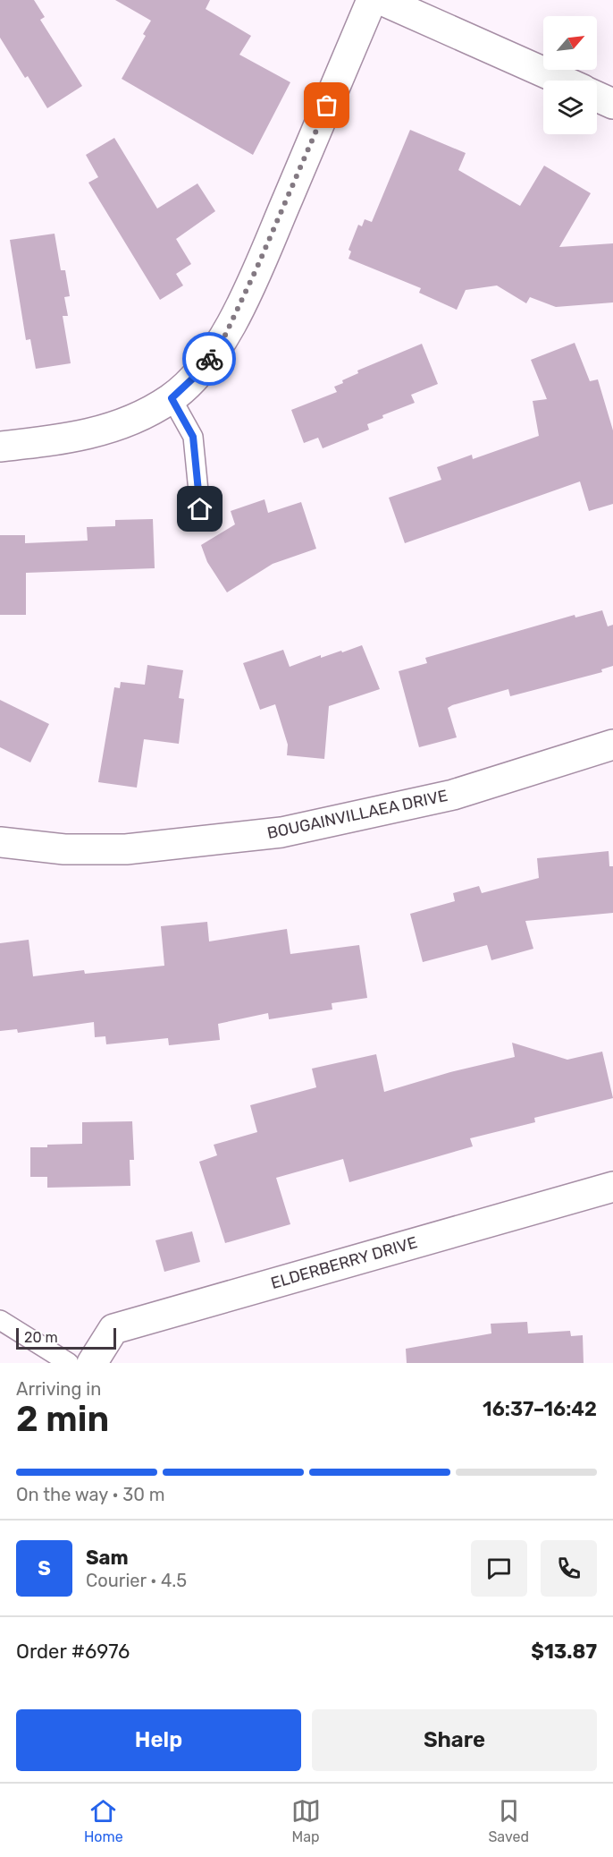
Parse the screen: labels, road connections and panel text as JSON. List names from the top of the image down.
{
  "streets": {
    "street": ["BOUGAINVILLAEA DRIVE", "ELDERBERRY DRIVE"]
  },
  "scale_bar": "20 m",
  "north": "top right",
  "page": {
    "scale": "20 m",
    "heading": ["2 min", "Arriving in", "16:37–16:42"],
    "panel": [
      "Sam",
      "Courier · 4.5",
      "Order #6976",
      "$13.87"
    ],
    "bar": "On the way · 30 m",
    "round": "S",
    "buttons": ["Help", "Share"],
    "tabs": ["Home", "Map", "Saved"]
  }
}
